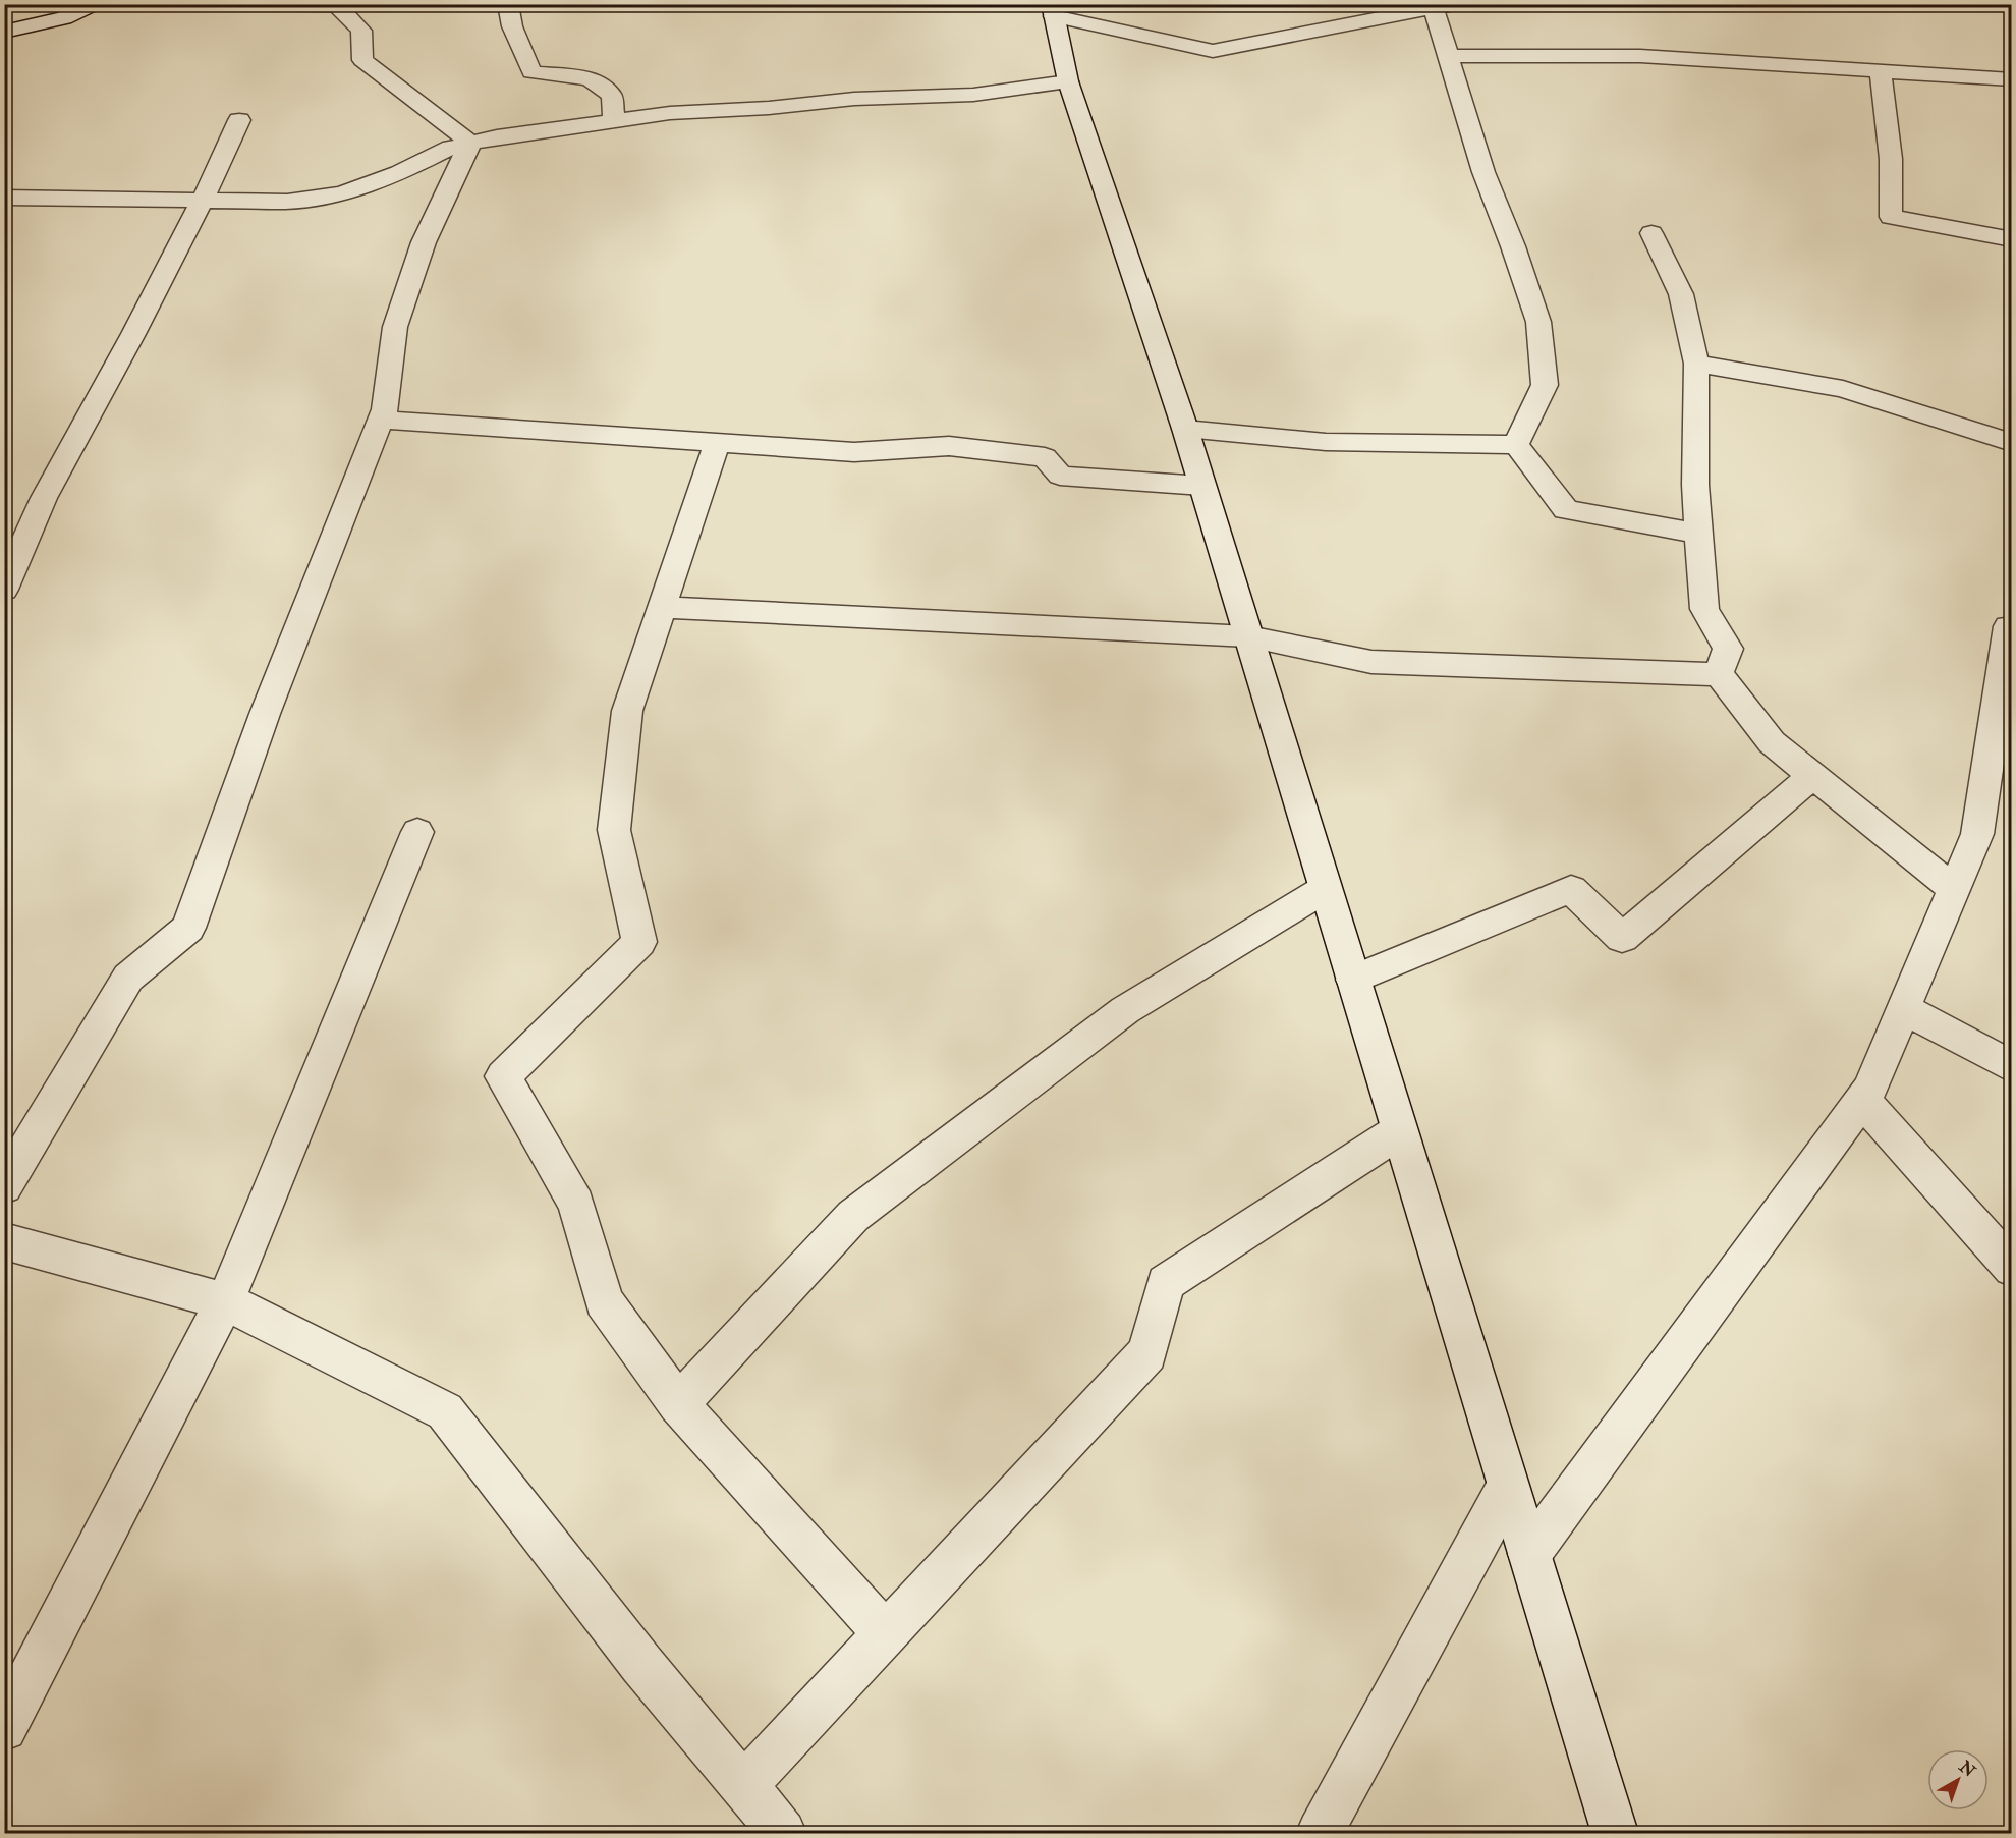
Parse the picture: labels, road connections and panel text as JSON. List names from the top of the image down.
{
  "north": "top right"
}
